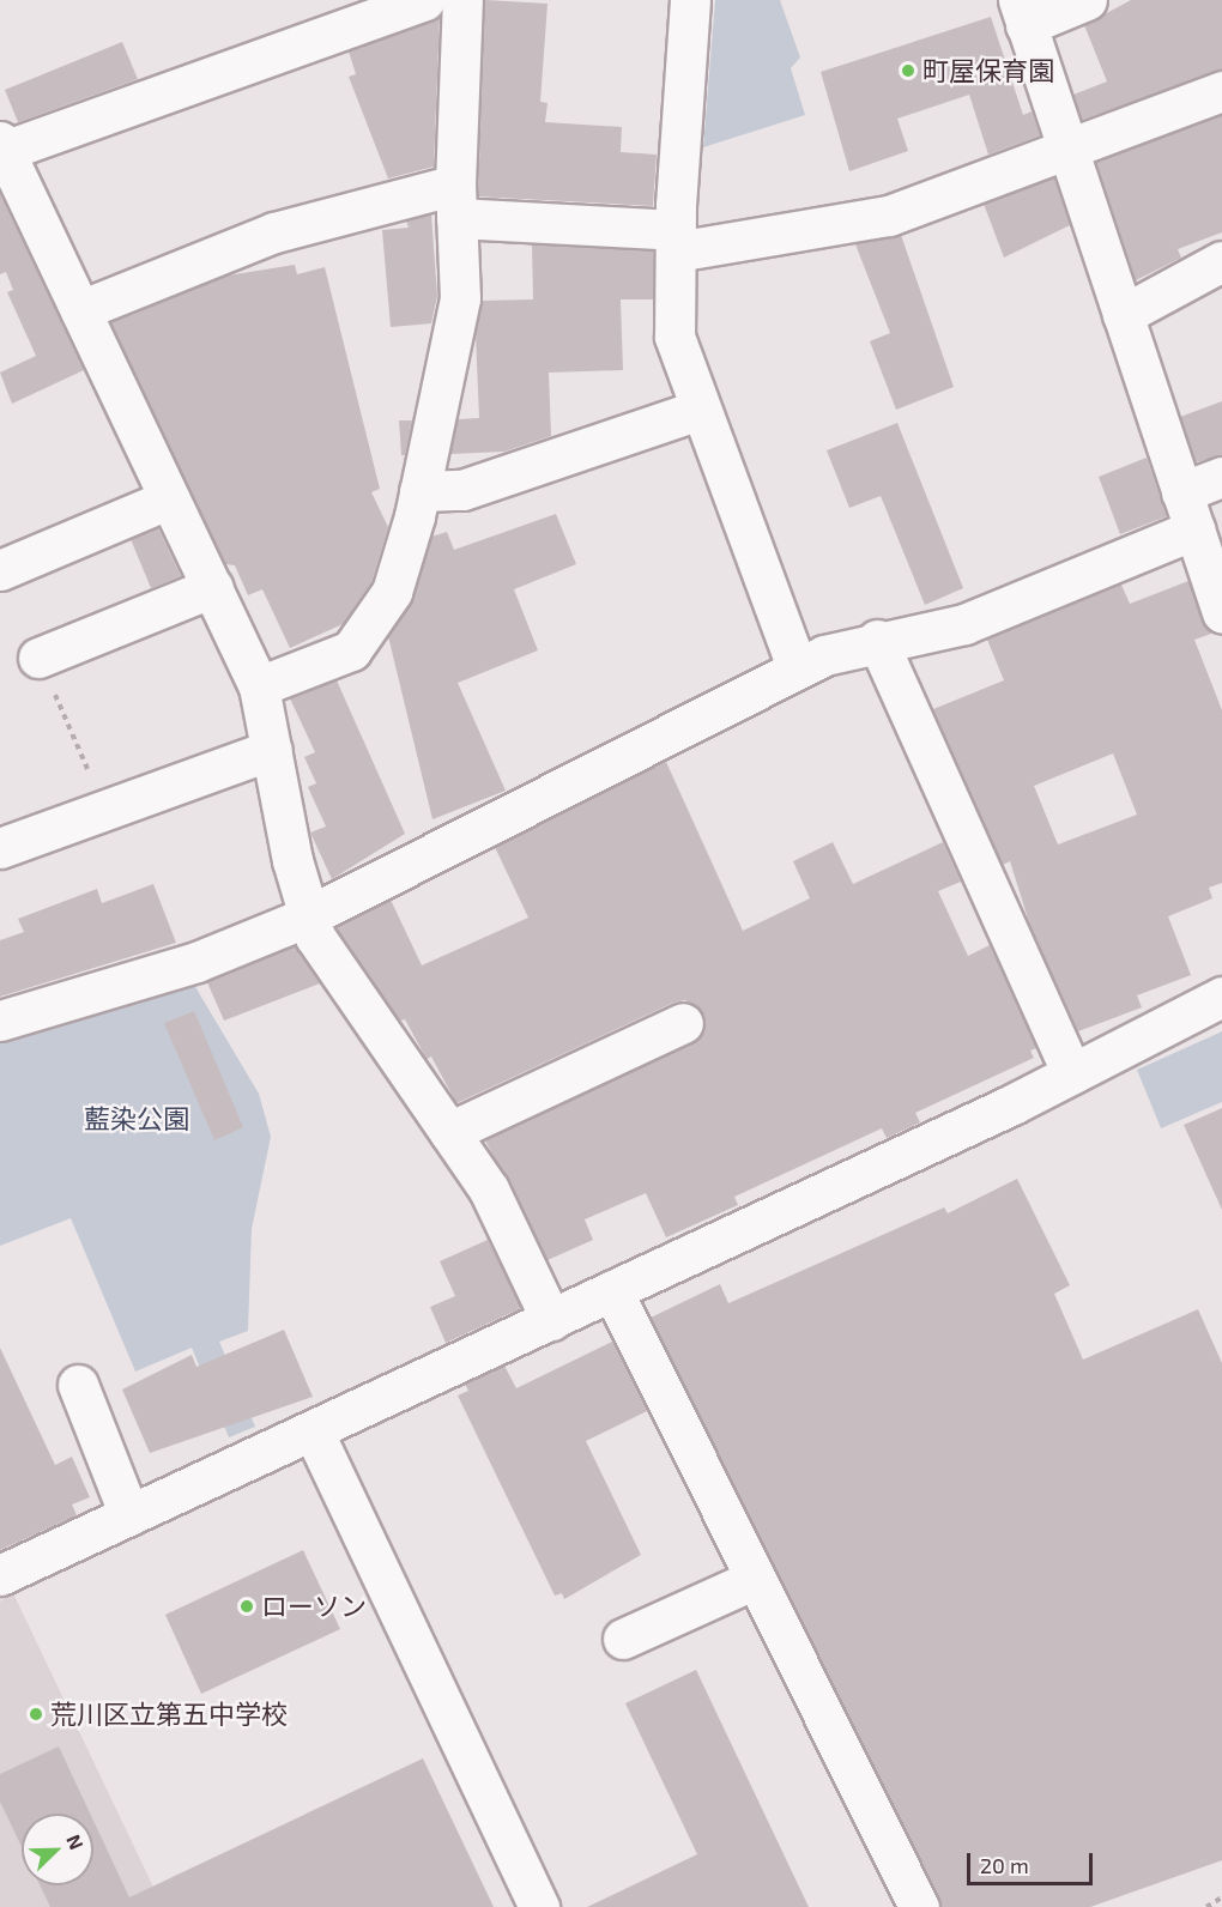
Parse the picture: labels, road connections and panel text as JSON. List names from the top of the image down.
{
  "parks": ["藍染公園"],
  "places": ["町屋保育園", "ローソン", "荒川区立第五中学校"],
  "scale_bar": "20 m",
  "north": "top right"
}
